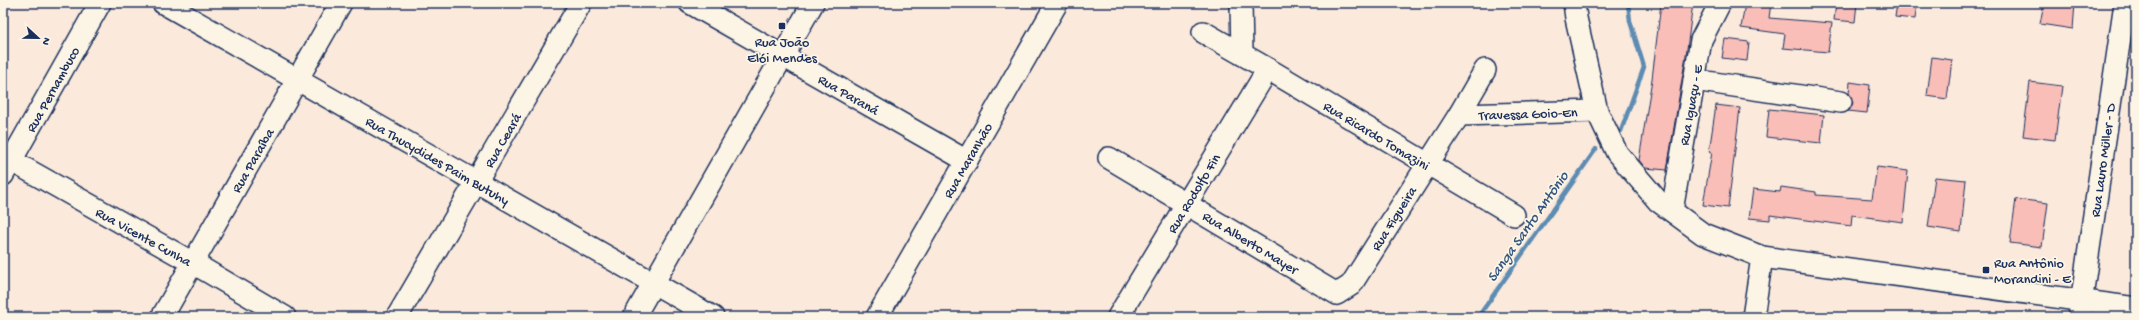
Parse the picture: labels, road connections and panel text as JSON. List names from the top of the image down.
{
  "streets": {
    "street": [
      "Rua Pernambuco",
      "Rua Paraná",
      "Rua Iguaçu - E",
      "Travessa Goio-En",
      "Rua Ricardo Tomazini",
      "Rua Ceará",
      "Rua Paraíba",
      "Rua Thucydides Paim Butuhy",
      "Rua Maranhão",
      "Rua Lauro Müller - D",
      "Rua Rodolfo Fin",
      "Rua Figueira",
      "Rua Vicente Cunha",
      "Rua Alberto Mayer"
    ]
  },
  "crossings": [
    ["Rua Pernambuco", "Rua Vicente Cunha"],
    ["Rua Paraná", "Rua Maranhão"],
    ["Travessa Goio-En", "Rua Figueira"],
    ["Rua Ricardo Tomazini", "Rua Rodolfo Fin"],
    ["Rua Ricardo Tomazini", "Rua Figueira"],
    ["Rua Ceará", "Rua Thucydides Paim Butuhy"],
    ["Rua Paraíba", "Rua Thucydides Paim Butuhy"],
    ["Rua Paraíba", "Rua Vicente Cunha"],
    ["Rua Rodolfo Fin", "Rua Alberto Mayer"],
    ["Rua Figueira", "Rua Alberto Mayer"]
  ],
  "water": ["Sanga Santo Antônio"],
  "places": {
    "transit": ["Rua João Elói Mendes", "Rua Antônio Morandini - E"]
  },
  "north": "right"
}
